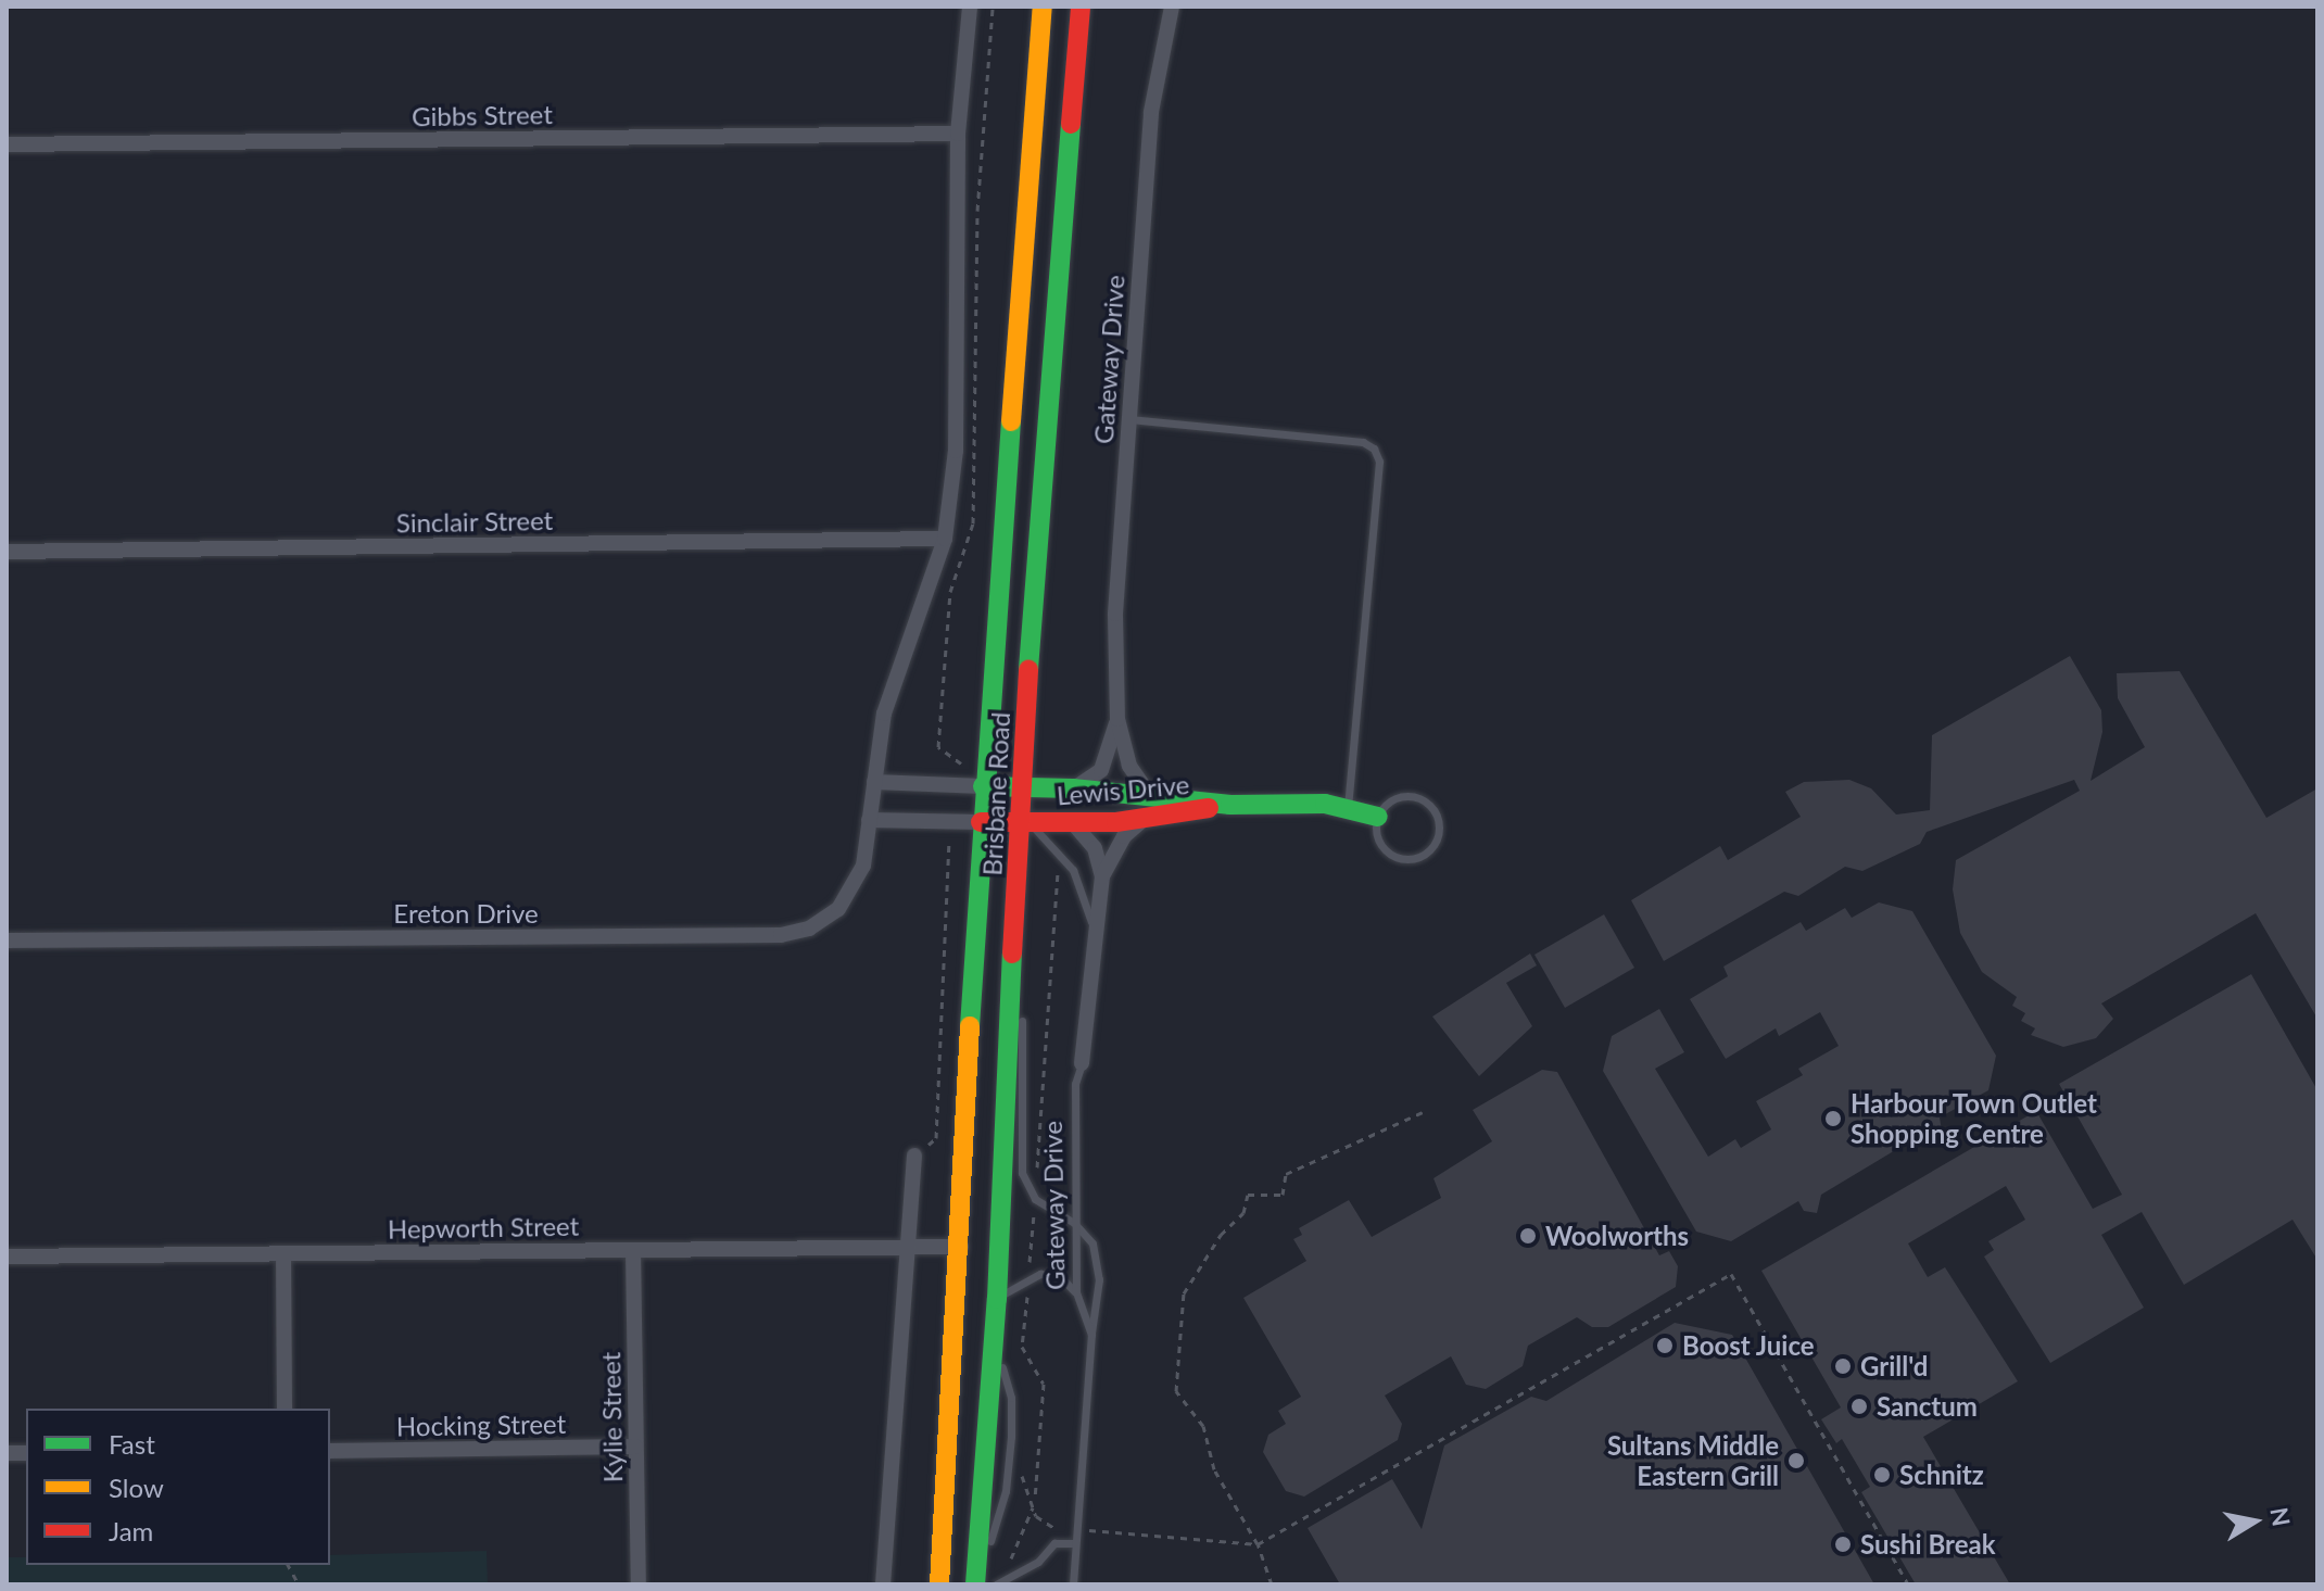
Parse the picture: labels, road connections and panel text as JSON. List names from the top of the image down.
{
  "streets": {
    "main road": ["Lewis Drive", "Brisbane Road"],
    "street": [
      "Gibbs Street",
      "Gateway Drive",
      "Sinclair Street",
      "Ereton Drive",
      "Hepworth Street",
      "Kylie Street",
      "Hocking Street"
    ]
  },
  "crossings": [
    ["Gateway Drive", "Lewis Drive"],
    ["Lewis Drive", "Brisbane Road"],
    ["Brisbane Road", "Ereton Drive"],
    ["Brisbane Road", "Hepworth Street"],
    ["Hepworth Street", "Kylie Street"],
    ["Kylie Street", "Hocking Street"]
  ],
  "places": [
    "Harbour Town Outlet Shopping Centre",
    "Woolworths",
    "Boost Juice",
    "Grill'd",
    "Sanctum",
    "Sultans Middle Eastern Grill",
    "Schnitz",
    "Sushi Break"
  ],
  "legend": ["Fast", "Slow", "Jam"],
  "north": "right"
}
